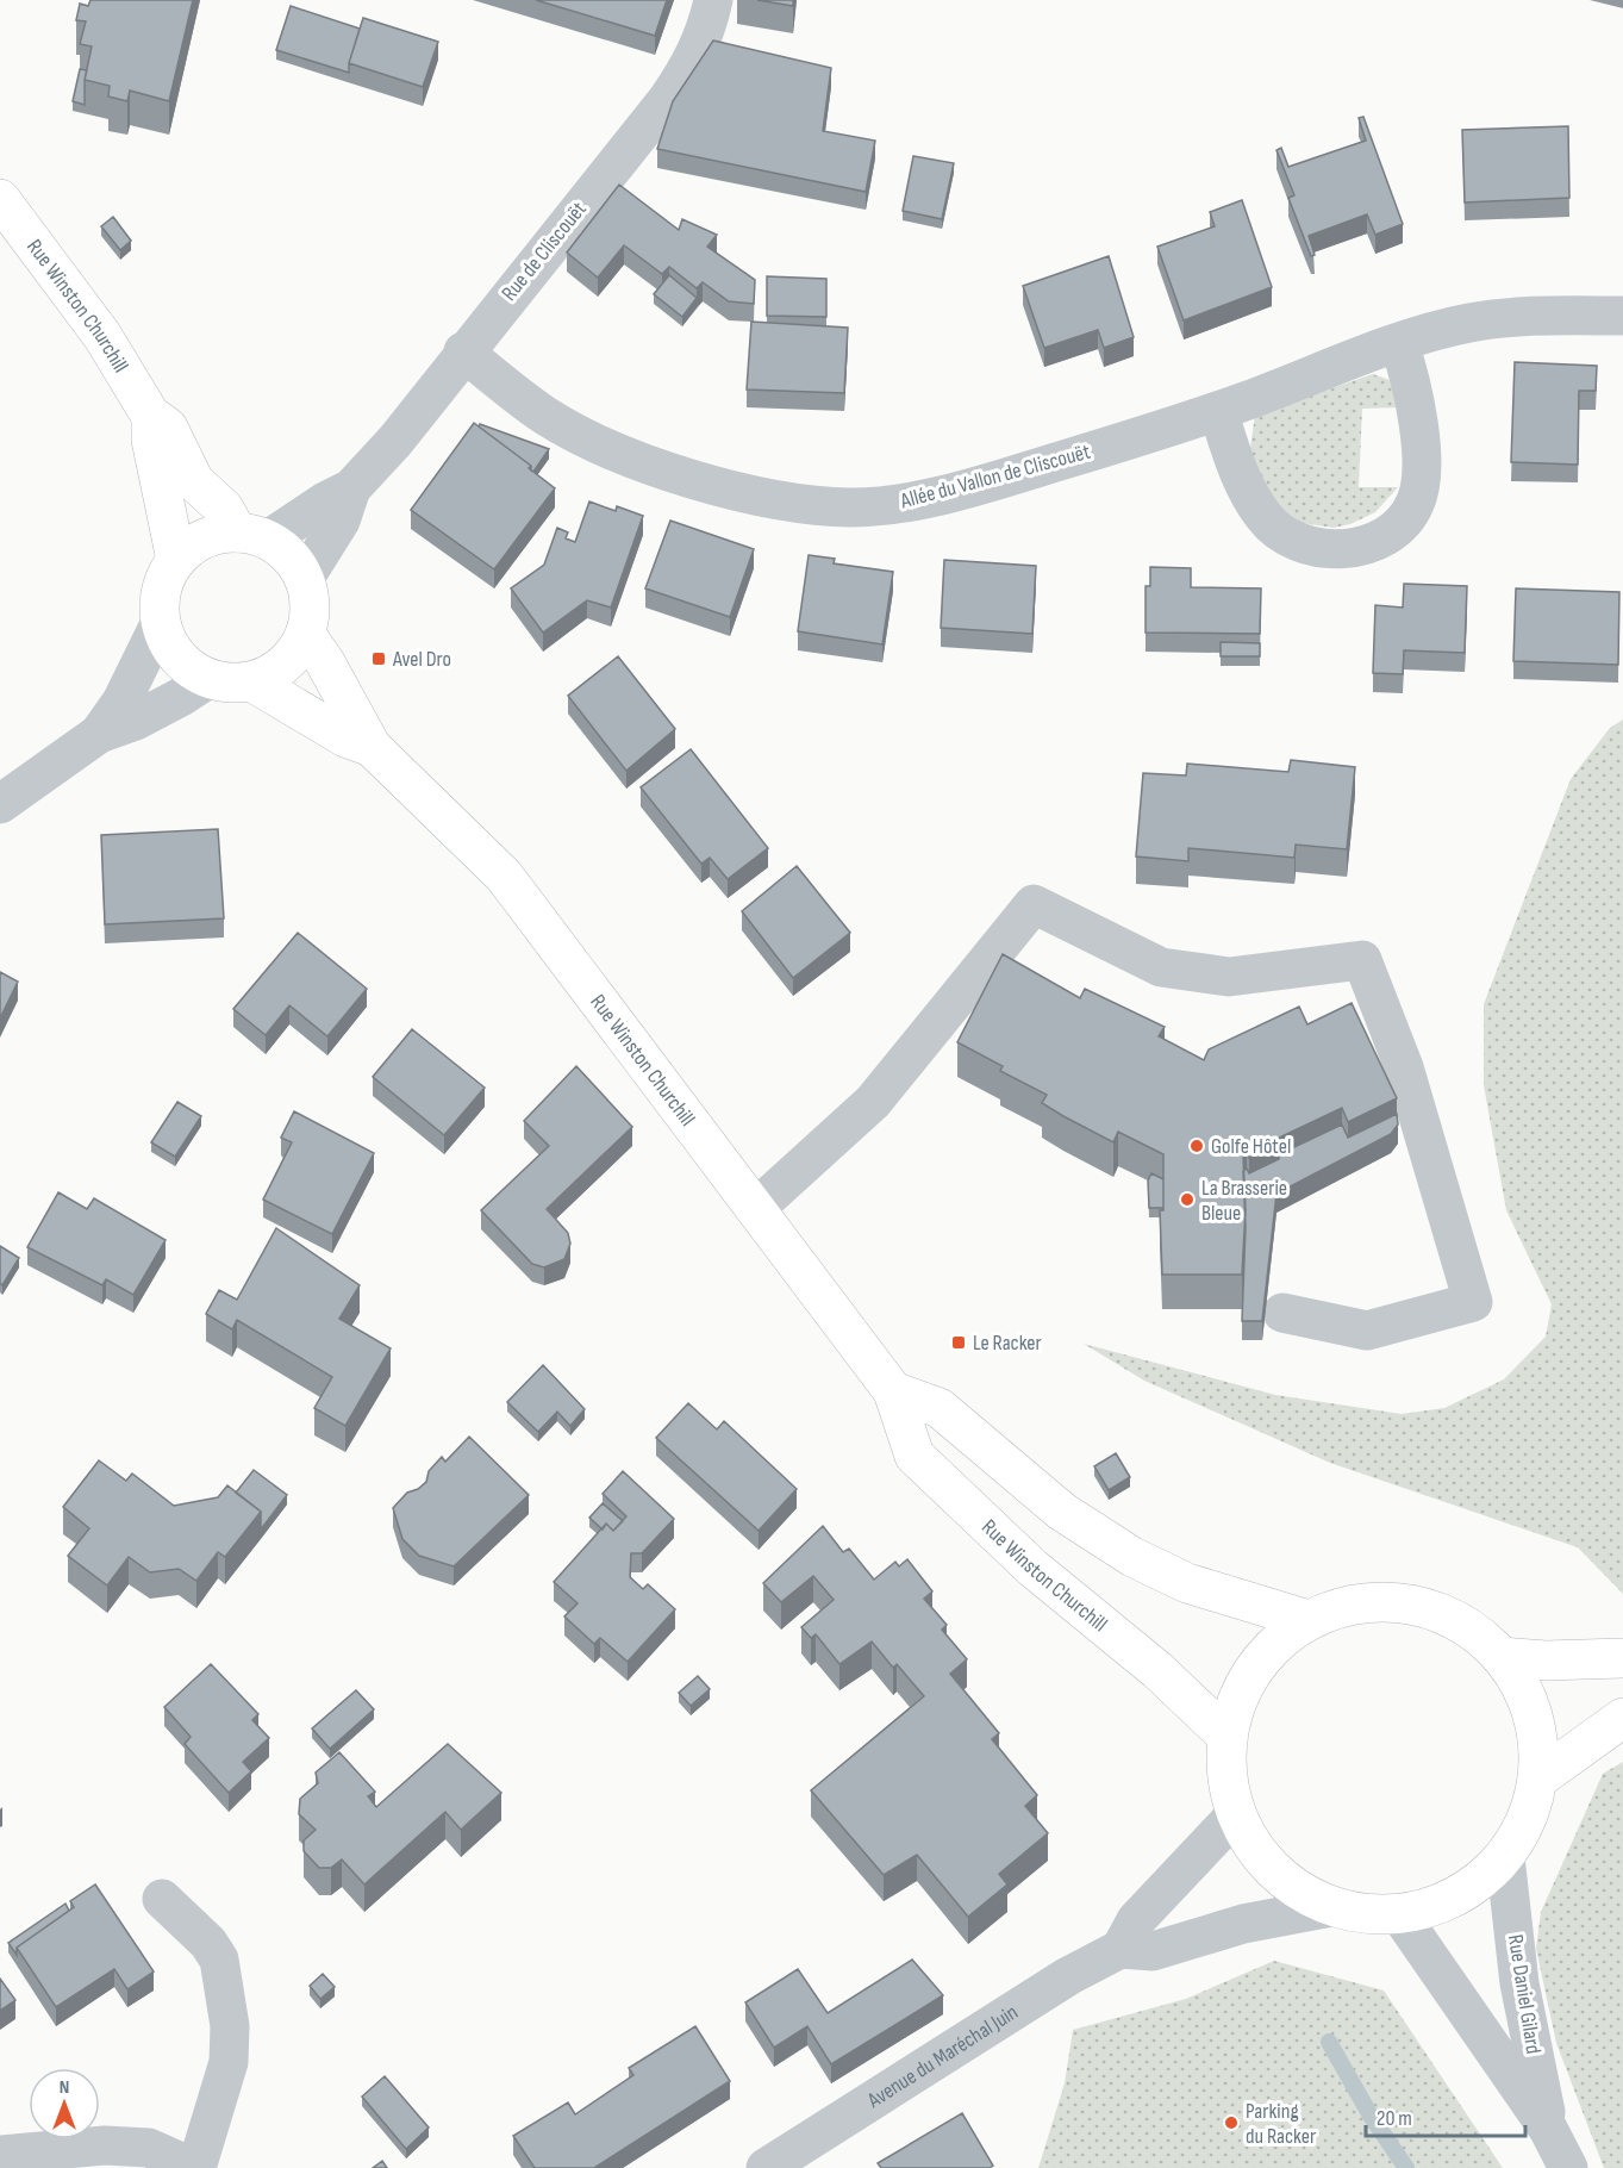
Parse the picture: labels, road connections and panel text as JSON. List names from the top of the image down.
{
  "streets": {
    "main road": ["Rue Winston Churchill"],
    "street": [
      "Rue de Cliscouët",
      "Allée du Vallon de Cliscouët",
      "Rue Daniel Gilard",
      "Avenue du Maréchal Juin"
    ]
  },
  "crossings": [
    ["Rue de Cliscouët", "Rue Winston Churchill"],
    ["Rue de Cliscouët", "Allée du Vallon de Cliscouët"]
  ],
  "places": {
    "transit": ["Avel Dro", "Le Racker"],
    "other": ["Golfe Hôtel", "La Brasserie Bleue", "Parking du Racker"]
  },
  "scale_bar": "20 m",
  "north": "top"
}
